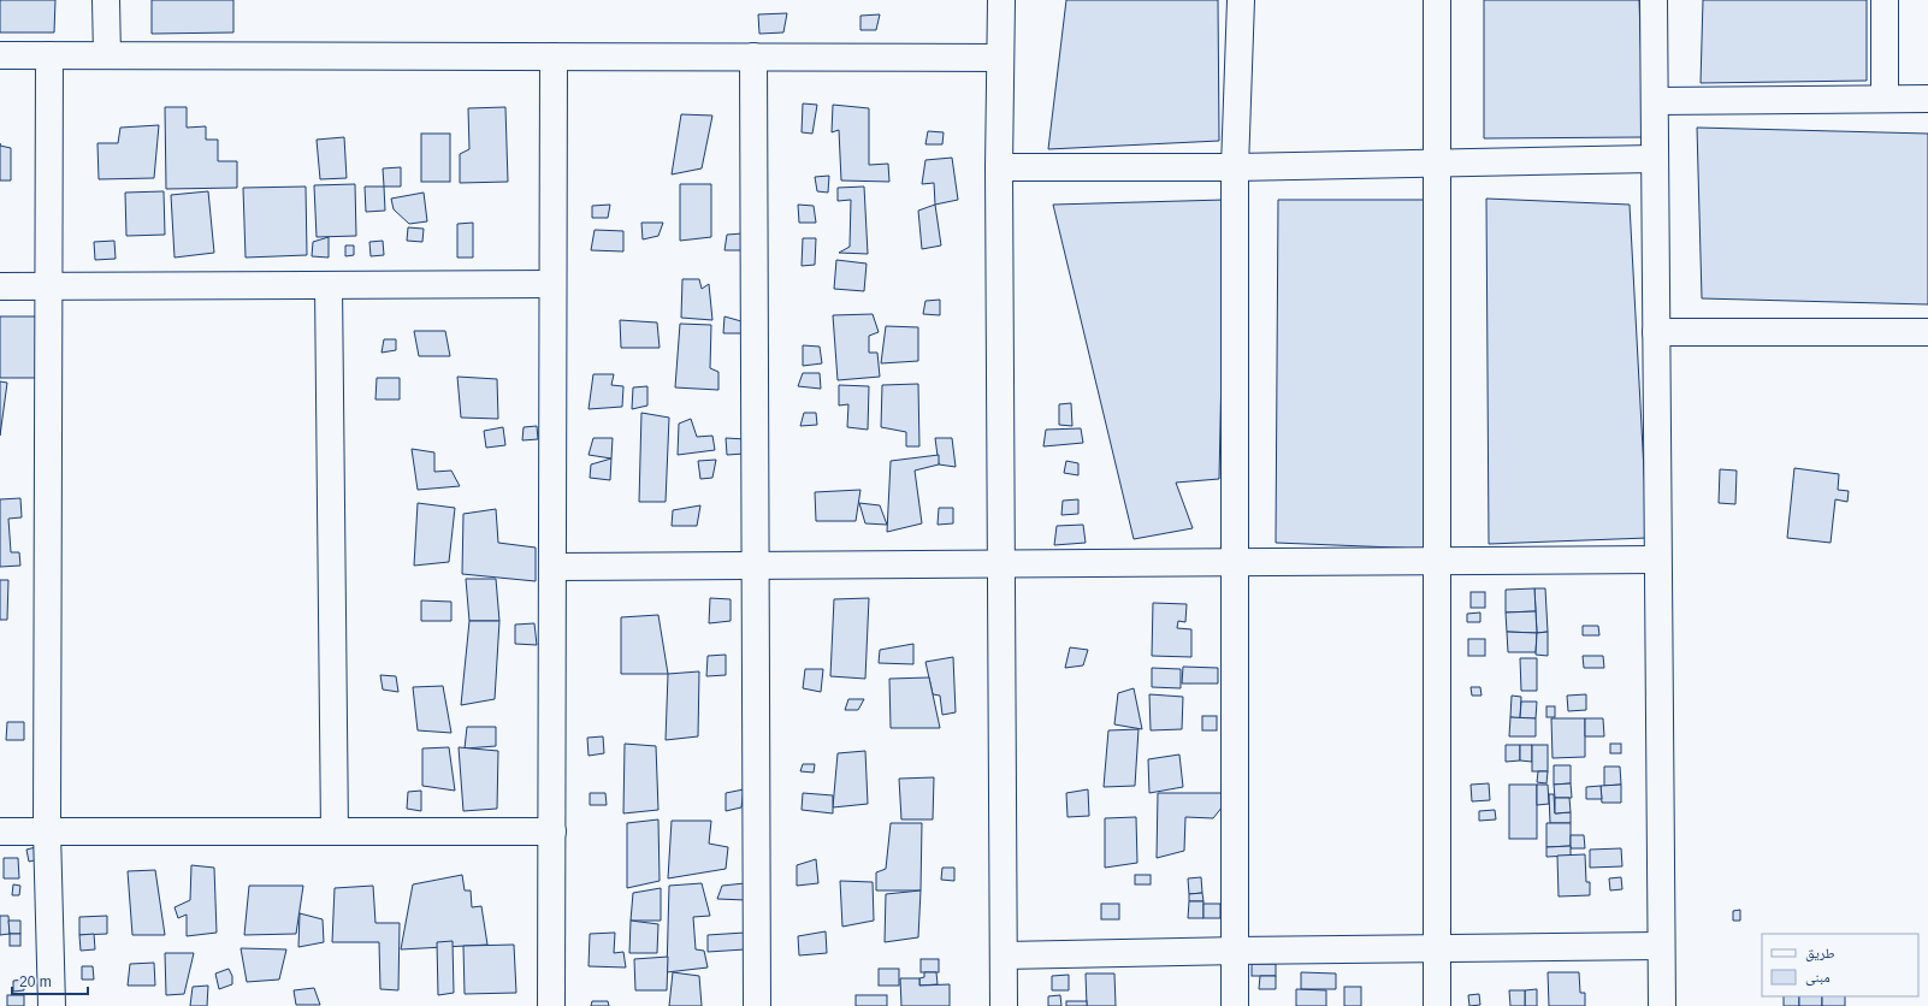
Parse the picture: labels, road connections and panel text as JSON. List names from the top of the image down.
{
  "legend": ["طريق", "مبنى"],
  "scale_bar": "20 m"
}
